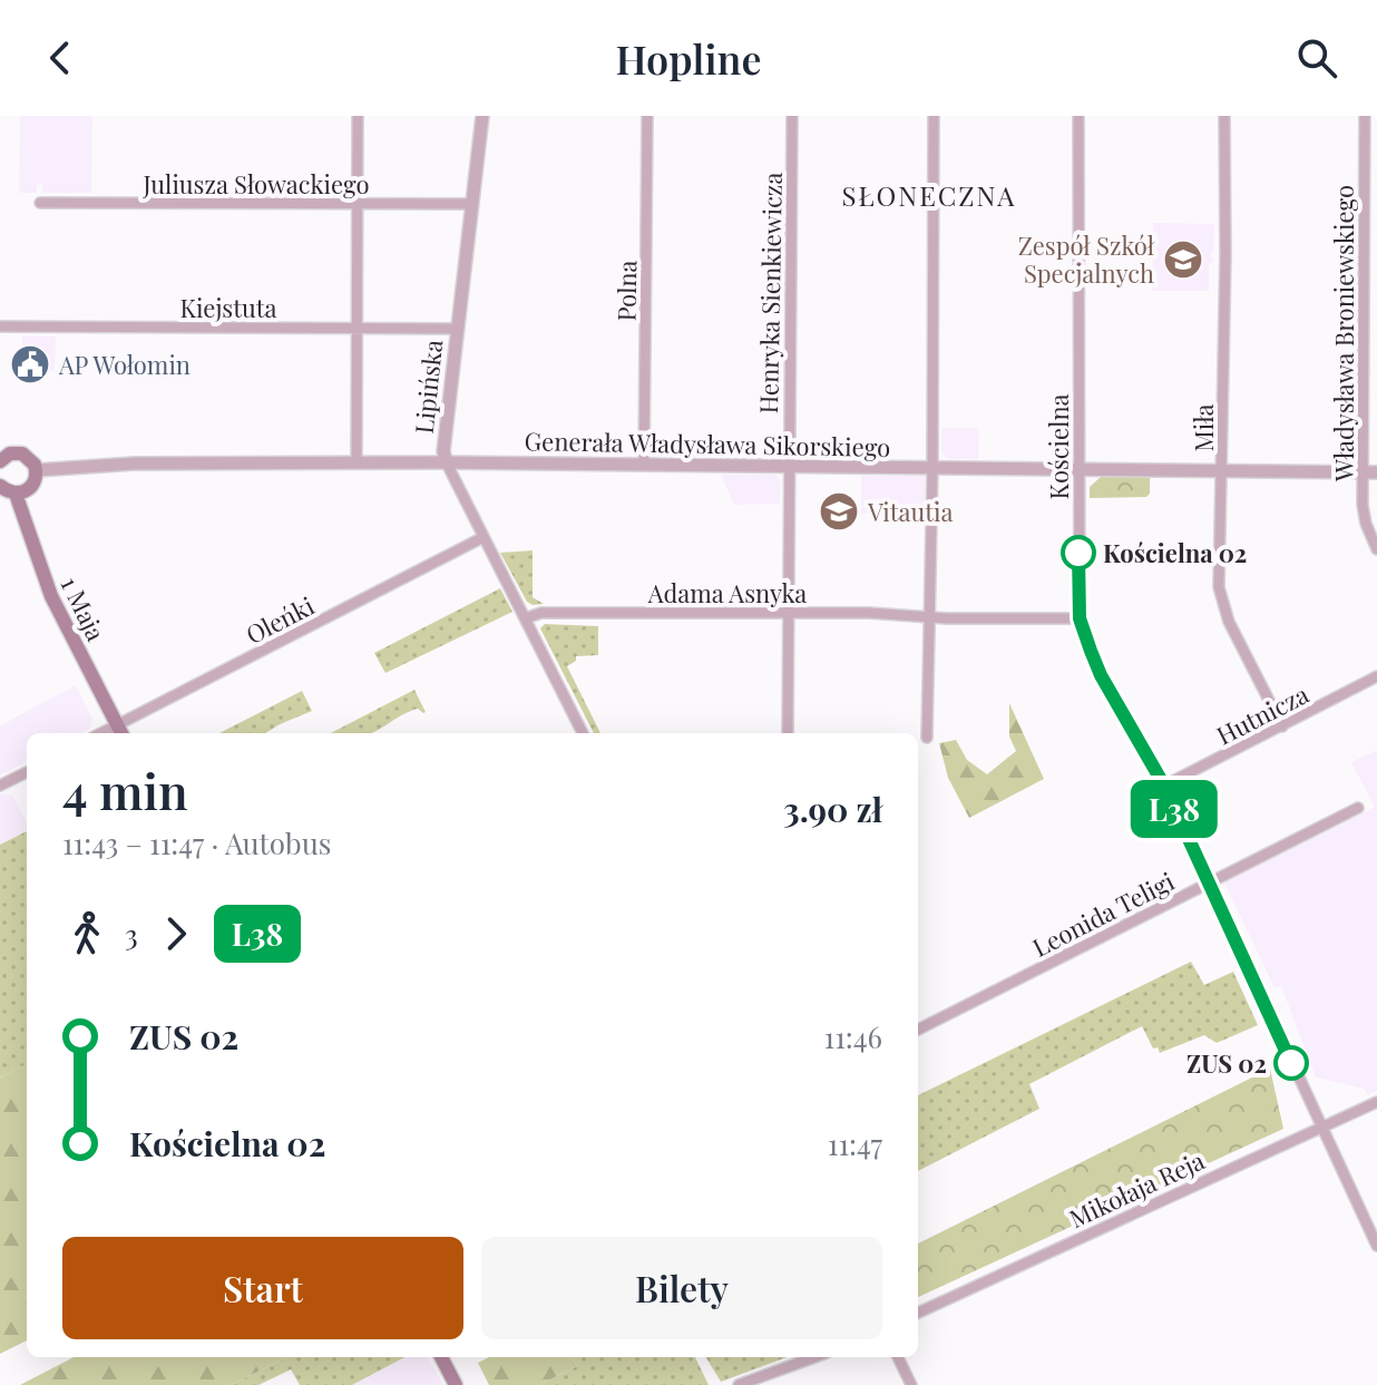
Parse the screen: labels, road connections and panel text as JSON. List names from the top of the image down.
{
  "streets": {
    "main road": ["1 Maja"],
    "street": [
      "Juliusza Słowackiego",
      "Polna",
      "Henryka Sienkiewicza",
      "Kiejstuta",
      "Władysława Broniewskiego",
      "Lipińska",
      "Miła",
      "Generała Władysława Sikorskiego",
      "Kościelna",
      "Adama Asnyka",
      "Oleńki",
      "Hutnicza",
      "Leonida Teligi",
      "Mikołaja Reja"
    ]
  },
  "crossings": [
    ["Juliusza Słowackiego", "Lipińska"],
    ["Polna", "Generała Władysława Sikorskiego"],
    ["Henryka Sienkiewicza", "Generała Władysława Sikorskiego"],
    ["Henryka Sienkiewicza", "Adama Asnyka"],
    ["Kiejstuta", "Lipińska"],
    ["Władysława Broniewskiego", "Generała Władysława Sikorskiego"],
    ["Lipińska", "Generała Władysława Sikorskiego"],
    ["Lipińska", "Adama Asnyka"],
    ["Lipińska", "Oleńki"],
    ["Miła", "Generała Władysława Sikorskiego"],
    ["Miła", "Hutnicza"],
    ["Generała Władysława Sikorskiego", "Kościelna"],
    ["Kościelna", "Adama Asnyka"],
    ["Kościelna", "Hutnicza"],
    ["Kościelna", "Leonida Teligi"],
    ["Kościelna", "Mikołaja Reja"],
    ["1 Maja", "Oleńki"]
  ],
  "districts": ["SŁONECZNA"],
  "places": {
    "school or university": ["Zespół Szkół Specjalnych", "Vitautia"],
    "public building": ["AP Wołomin"],
    "other": ["Kościelna 02", "ZUS 02"]
  },
  "lines": ["bus line L38"],
  "page": {
    "header": "Hopline",
    "on_map": "L38",
    "heading": ["4 min", "11:43 – 11:47 · Autobus", "3.90 zł"],
    "legs": ["3", "L38"],
    "list": [
      {
        "name": "ZUS 02",
        "value": "11:46"
      },
      {
        "name": "Kościelna 02",
        "value": "11:47"
      }
    ],
    "buttons": ["Start", "Bilety"]
  }
}
